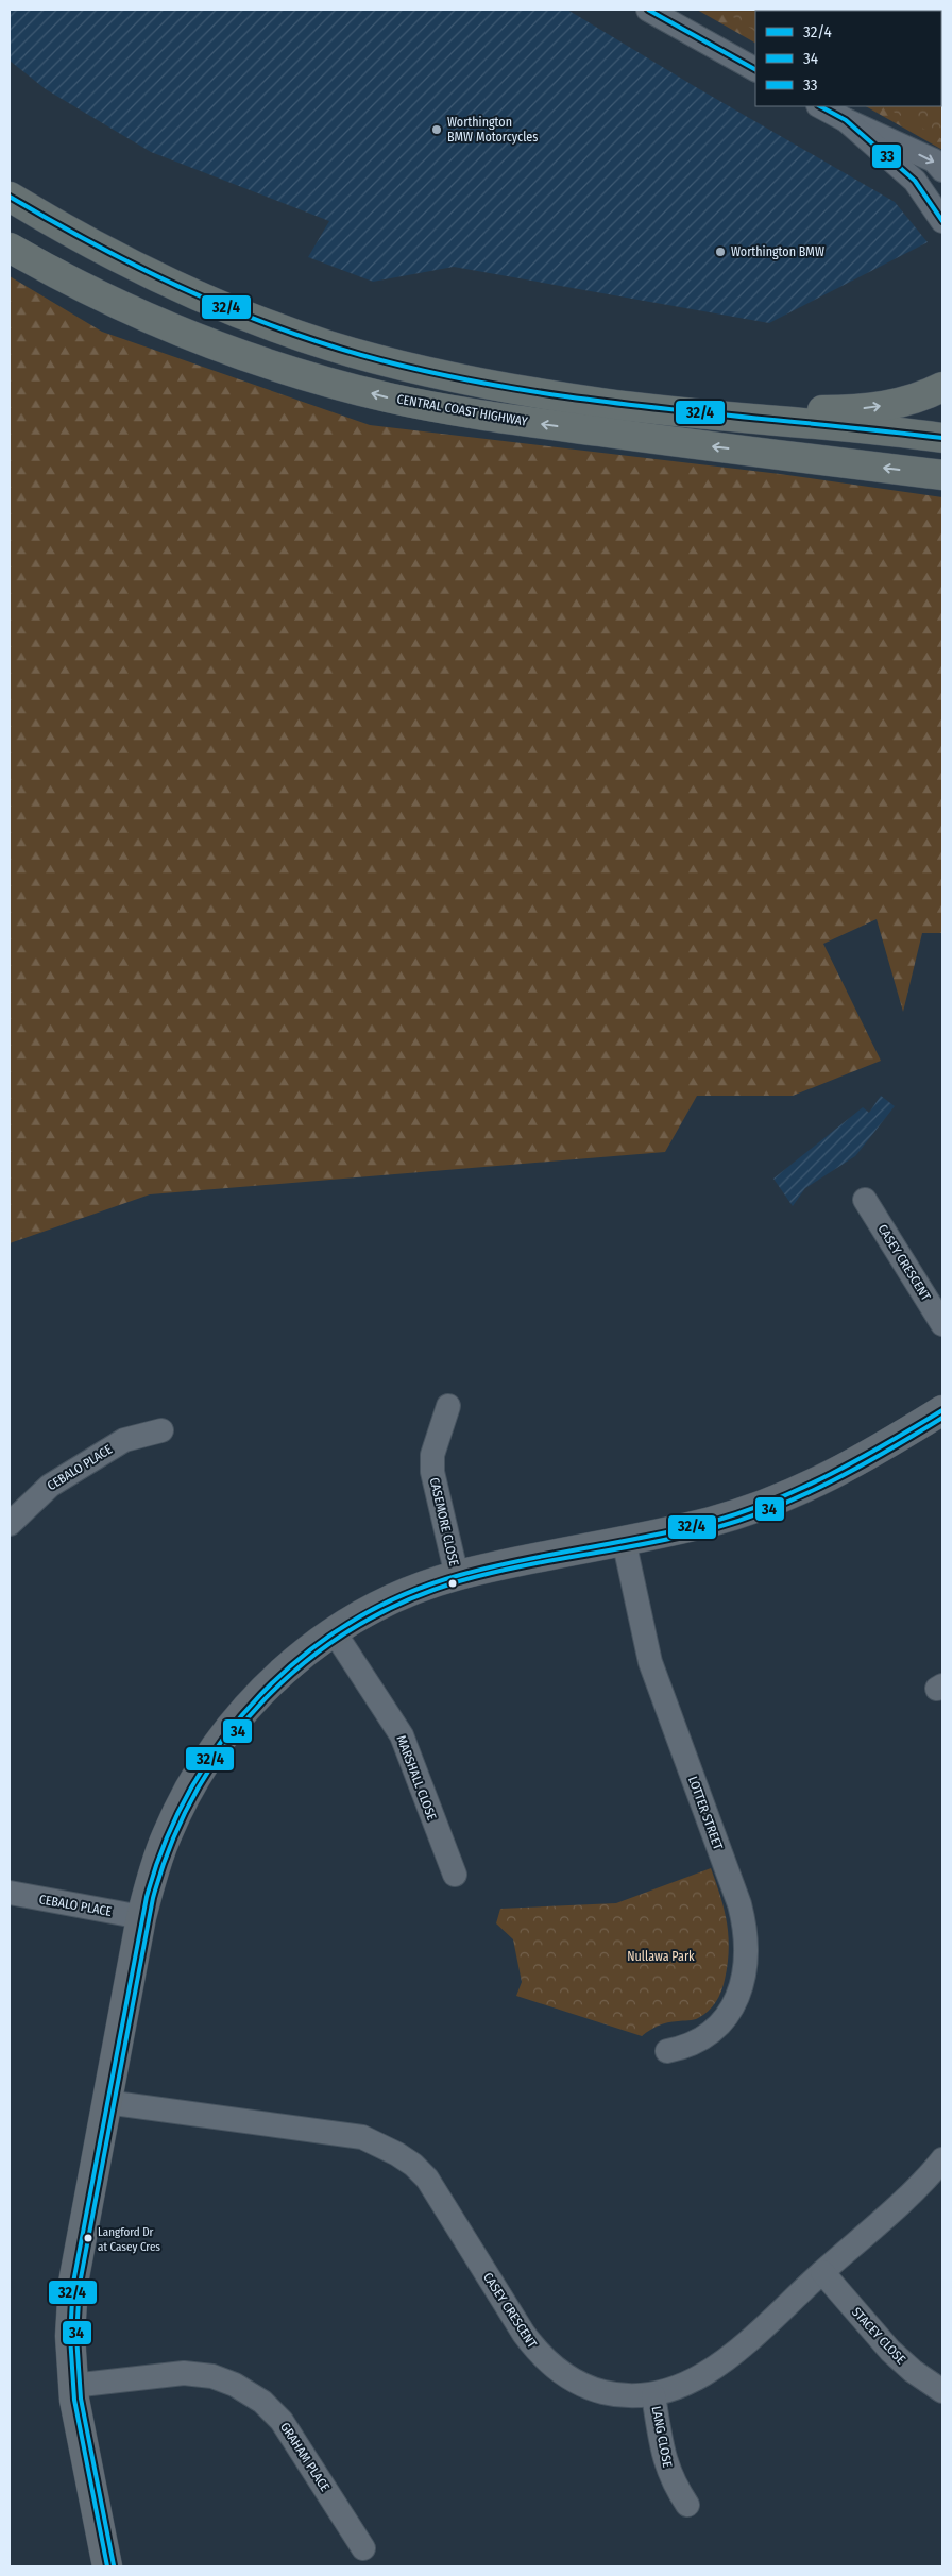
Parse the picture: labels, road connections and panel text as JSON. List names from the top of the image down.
{
  "streets": {
    "highway": ["CENTRAL COAST HIGHWAY"],
    "street": [
      "CASEY CRESCENT",
      "CEBALO PLACE",
      "CASEMORE CLOSE",
      "MARSHALL CLOSE",
      "LOTTER STREET",
      "STACEY CLOSE",
      "LANG CLOSE",
      "GRAHAM PLACE"
    ]
  },
  "crossings": [
    ["CASEY CRESCENT", "STACEY CLOSE"],
    ["CASEY CRESCENT", "LANG CLOSE"]
  ],
  "parks": ["Nullawa Park"],
  "places": ["Worthington BMW Motorcycles", "Worthington BMW", "Langford Dr at Casey Cres"],
  "lines": ["transit line 33", "transit line 32/4", "transit line 34"],
  "legend": ["32/4", "34", "33"]
}
